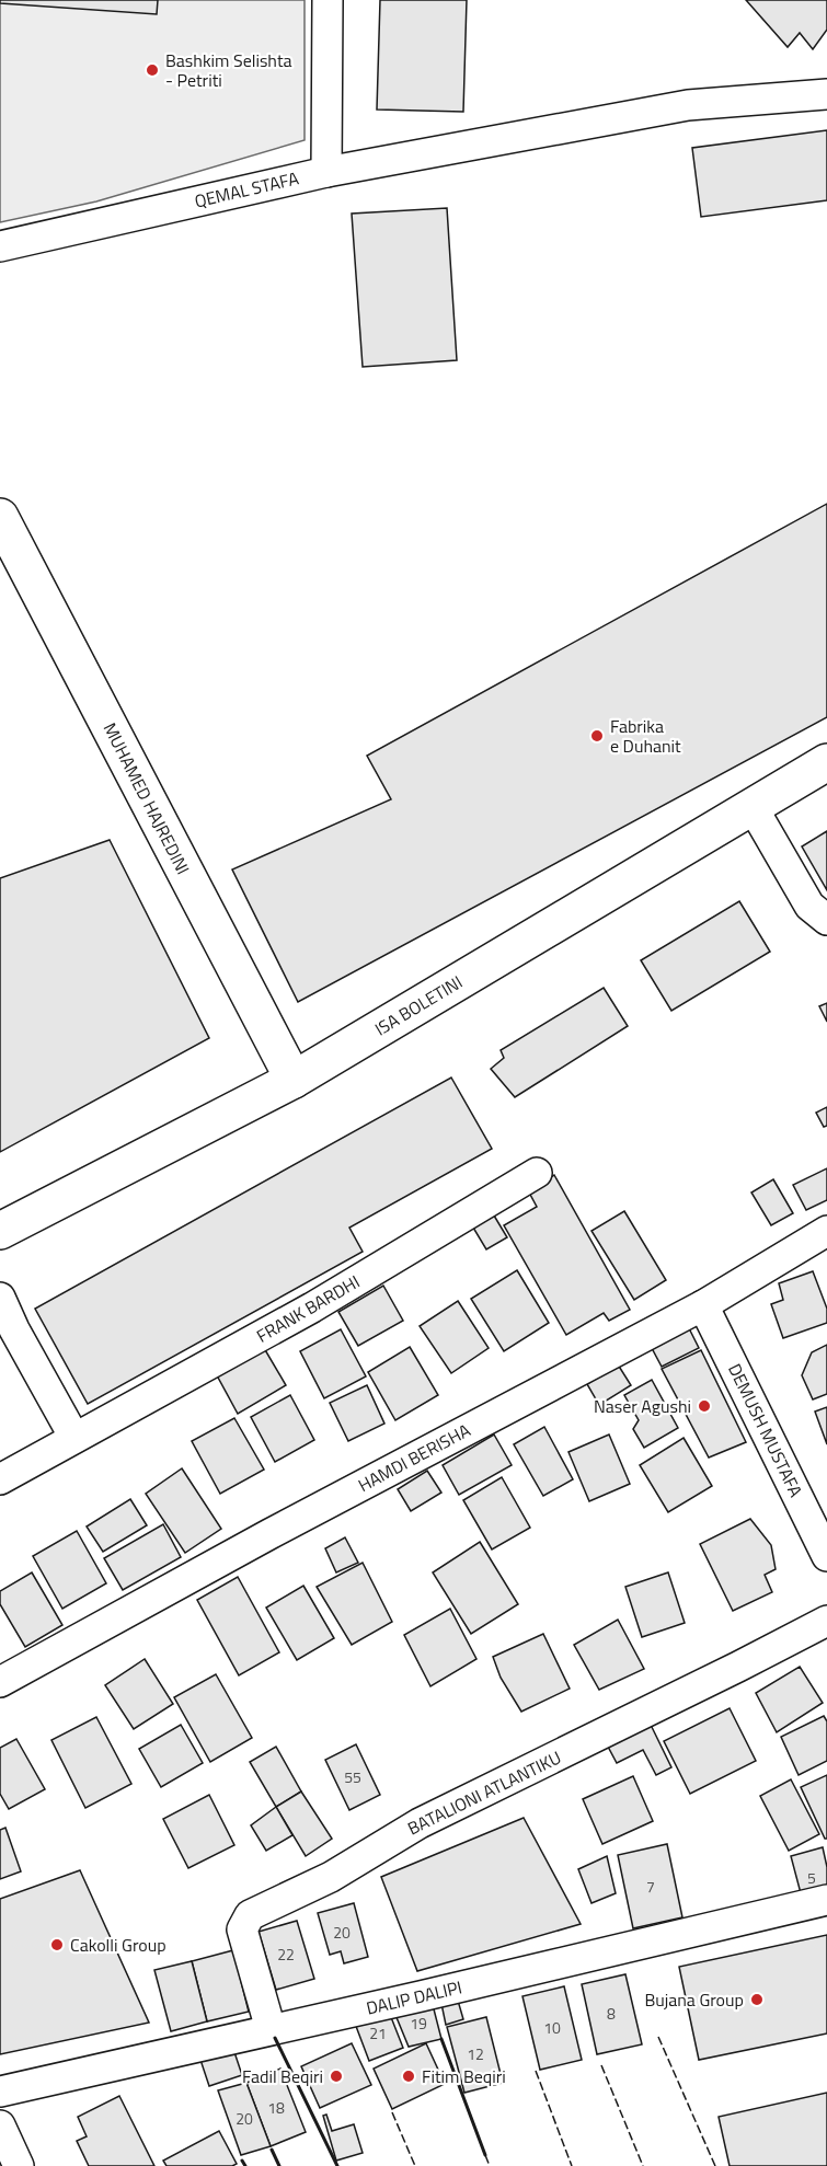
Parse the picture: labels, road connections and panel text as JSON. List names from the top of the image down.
{
  "streets": {
    "street": [
      "QEMAL STAFA",
      "MUHAMED HAJREDINI",
      "ISA BOLETINI",
      "FRANK BARDHI",
      "DEMUSH MUSTAFA",
      "HAMDI BERISHA",
      "BATALIONI ATLANTIKU",
      "DALIP DALIPI"
    ]
  },
  "crossings": [
    ["MUHAMED HAJREDINI", "ISA BOLETINI"],
    ["DEMUSH MUSTAFA", "HAMDI BERISHA"],
    ["BATALIONI ATLANTIKU", "DALIP DALIPI"]
  ],
  "places": [
    "Bashkim Selishta - Petriti",
    "Fabrika e Duhanit",
    "Naser Agushi",
    "Cakolli Group",
    "Bujana Group",
    "Fadil Beqiri",
    "Fitim Beqiri"
  ],
  "house_numbers": [
    "55",
    "5",
    "7",
    "20",
    "22",
    "8",
    "19",
    "10",
    "21",
    "12",
    "18",
    "20"
  ]
}
